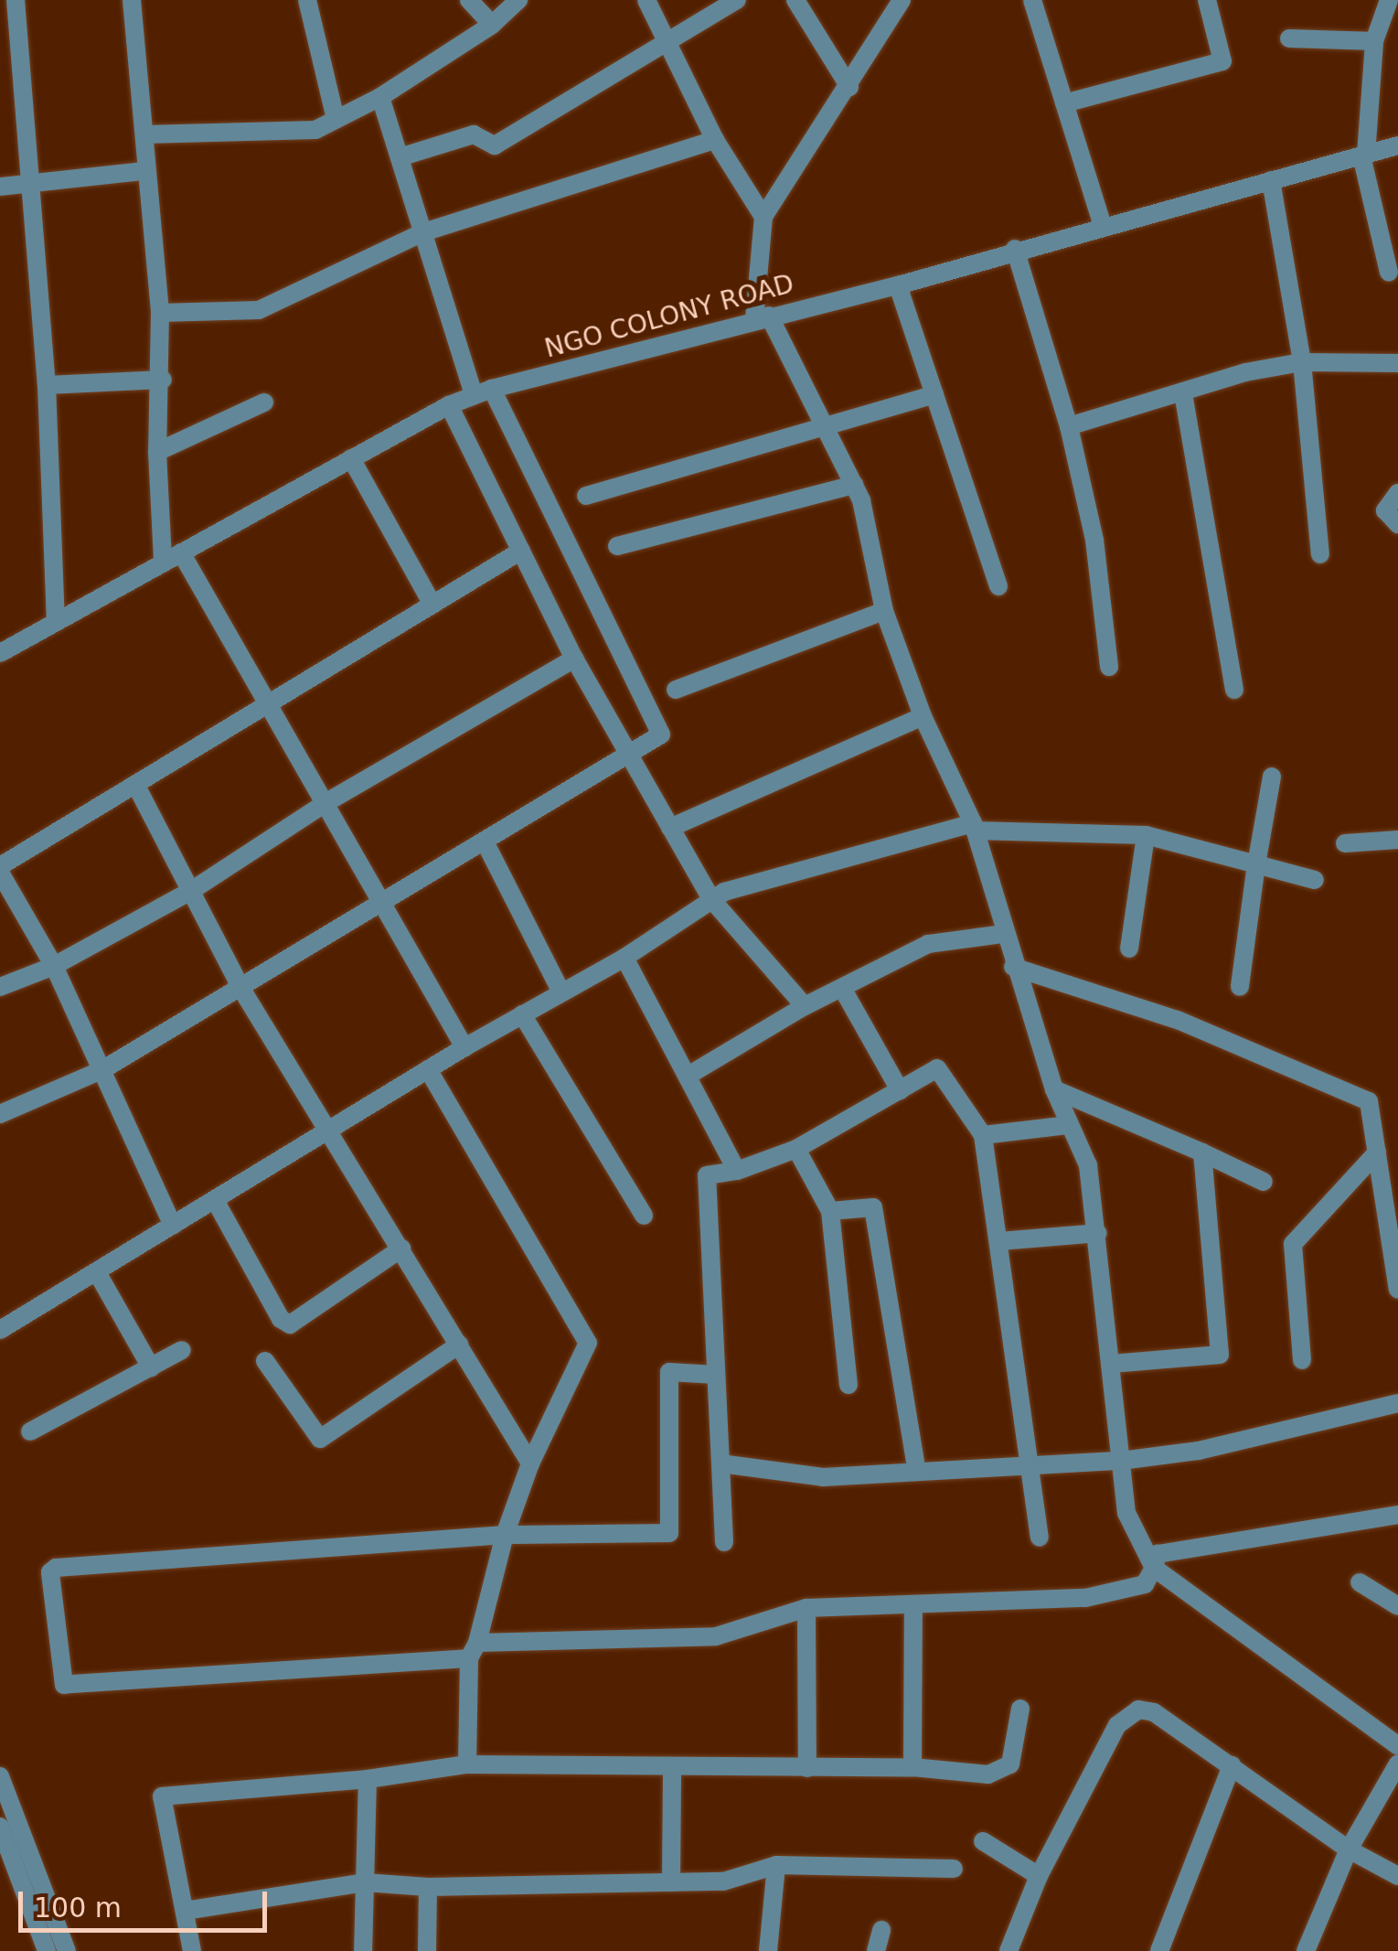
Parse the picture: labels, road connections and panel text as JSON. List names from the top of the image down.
{
  "streets": {
    "street": ["NGO COLONY ROAD"]
  },
  "scale_bar": "100 m"
}
